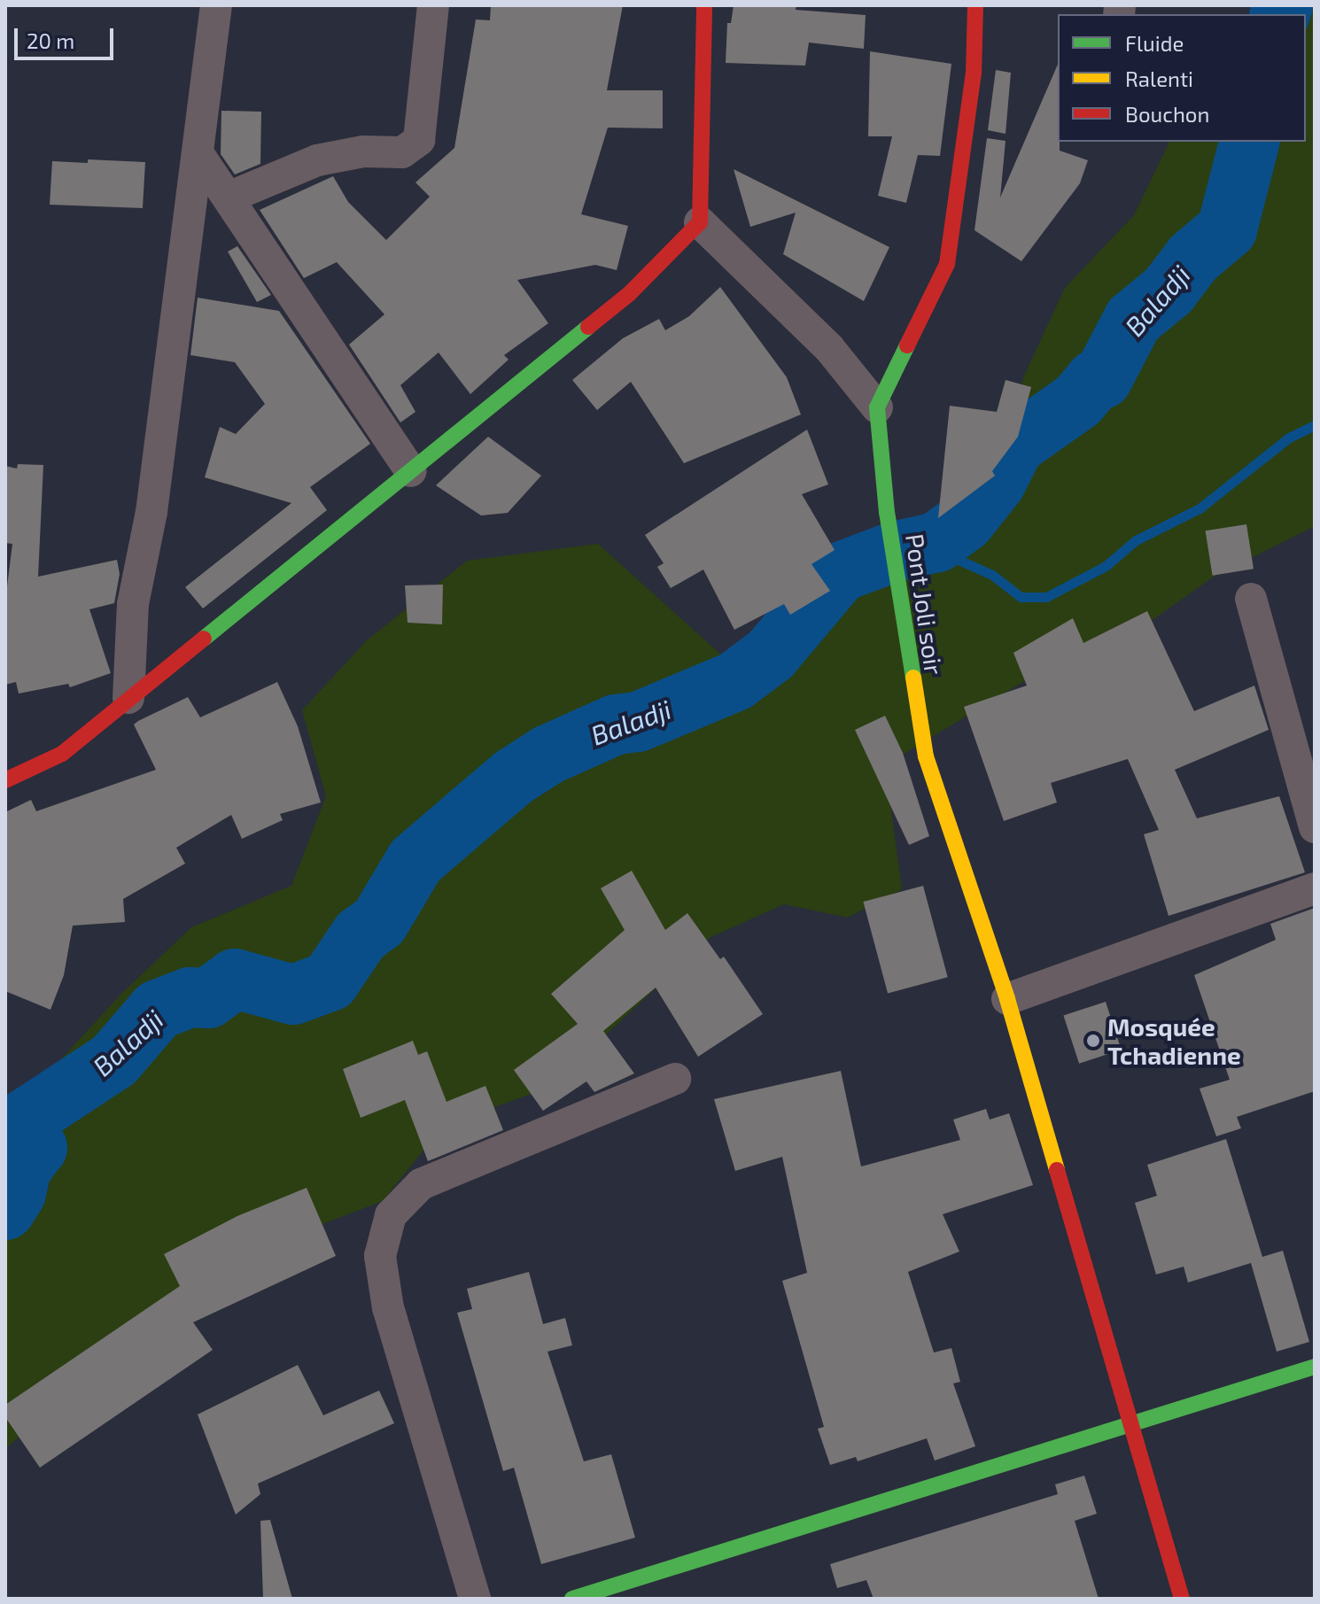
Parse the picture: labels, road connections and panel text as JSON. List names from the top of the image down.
{
  "streets": {
    "street": ["Pont Joli soir"]
  },
  "water": ["Baladji"],
  "places": ["Mosquée Tchadienne"],
  "legend": ["Fluide", "Ralenti", "Bouchon"],
  "scale_bar": "20 m"
}
